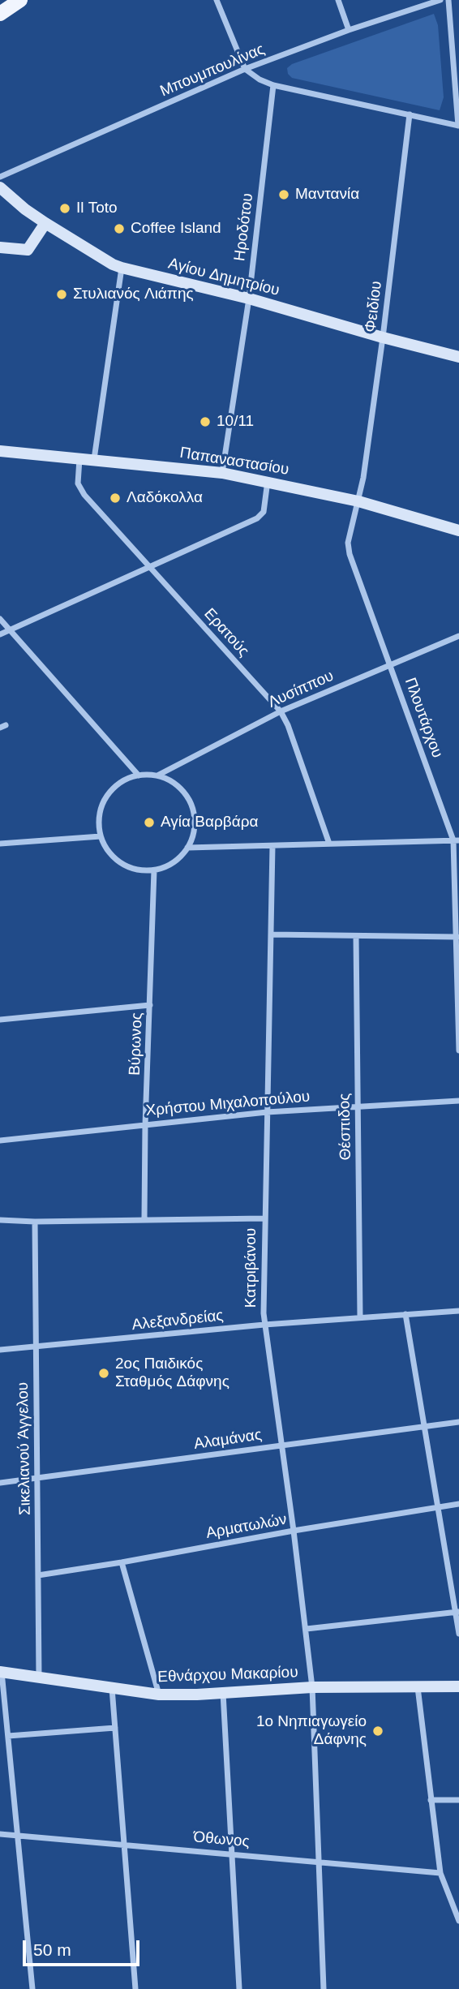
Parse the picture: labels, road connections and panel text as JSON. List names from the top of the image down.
{
  "streets": {
    "main road": ["Αγίου Δημητρίου", "Παπαναστασίου", "Εθνάρχου Μακαρίου"],
    "street": [
      "Μπουμπουλίνας",
      "Ηροδότου",
      "Φειδίου",
      "Ερατούς",
      "Λυσίππου",
      "Πλουτάρχου",
      "Βύρωνος",
      "Χρήστου Μιχαλοπούλου",
      "Θέσπιδος",
      "Κατριβάνου",
      "Αλεξανδρείας",
      "Αλαμάνας",
      "Σικελιανού Άγγελου",
      "Αρματωλών",
      "Όθωνος"
    ]
  },
  "crossings": [
    ["Ηροδότου", "Αγίου Δημητρίου"],
    ["Ηροδότου", "Παπαναστασίου"],
    ["Αγίου Δημητρίου", "Φειδίου"],
    ["Φειδίου", "Παπαναστασίου"],
    ["Φειδίου", "Πλουτάρχου"],
    ["Παπαναστασίου", "Ερατούς"],
    ["Παπαναστασίου", "Πλουτάρχου"],
    ["Ερατούς", "Λυσίππου"],
    ["Λυσίππου", "Πλουτάρχου"],
    ["Λυσίππου", "Βύρωνος"],
    ["Βύρωνος", "Χρήστου Μιχαλοπούλου"],
    ["Χρήστου Μιχαλοπούλου", "Θέσπιδος"],
    ["Χρήστου Μιχαλοπούλου", "Κατριβάνου"],
    ["Θέσπιδος", "Αλεξανδρείας"],
    ["Κατριβάνου", "Αλεξανδρείας"],
    ["Κατριβάνου", "Αλαμάνας"],
    ["Κατριβάνου", "Αρματωλών"],
    ["Κατριβάνου", "Εθνάρχου Μακαρίου"],
    ["Κατριβάνου", "Όθωνος"],
    ["Αλεξανδρείας", "Σικελιανού Άγγελου"],
    ["Αλαμάνας", "Σικελιανού Άγγελου"],
    ["Σικελιανού Άγγελου", "Αρματωλών"],
    ["Σικελιανού Άγγελου", "Εθνάρχου Μακαρίου"]
  ],
  "places": [
    "Μαντανία",
    "Il Toto",
    "Coffee Island",
    "Στυλιανός Λιάπης",
    "10/11",
    "Λαδόκολλα",
    "Αγία Βαρβάρα",
    "2ος Παιδικός Σταθμός Δάφνης",
    "1ο Νηπιαγωγείο Δάφνης"
  ],
  "scale_bar": "50 m"
}
